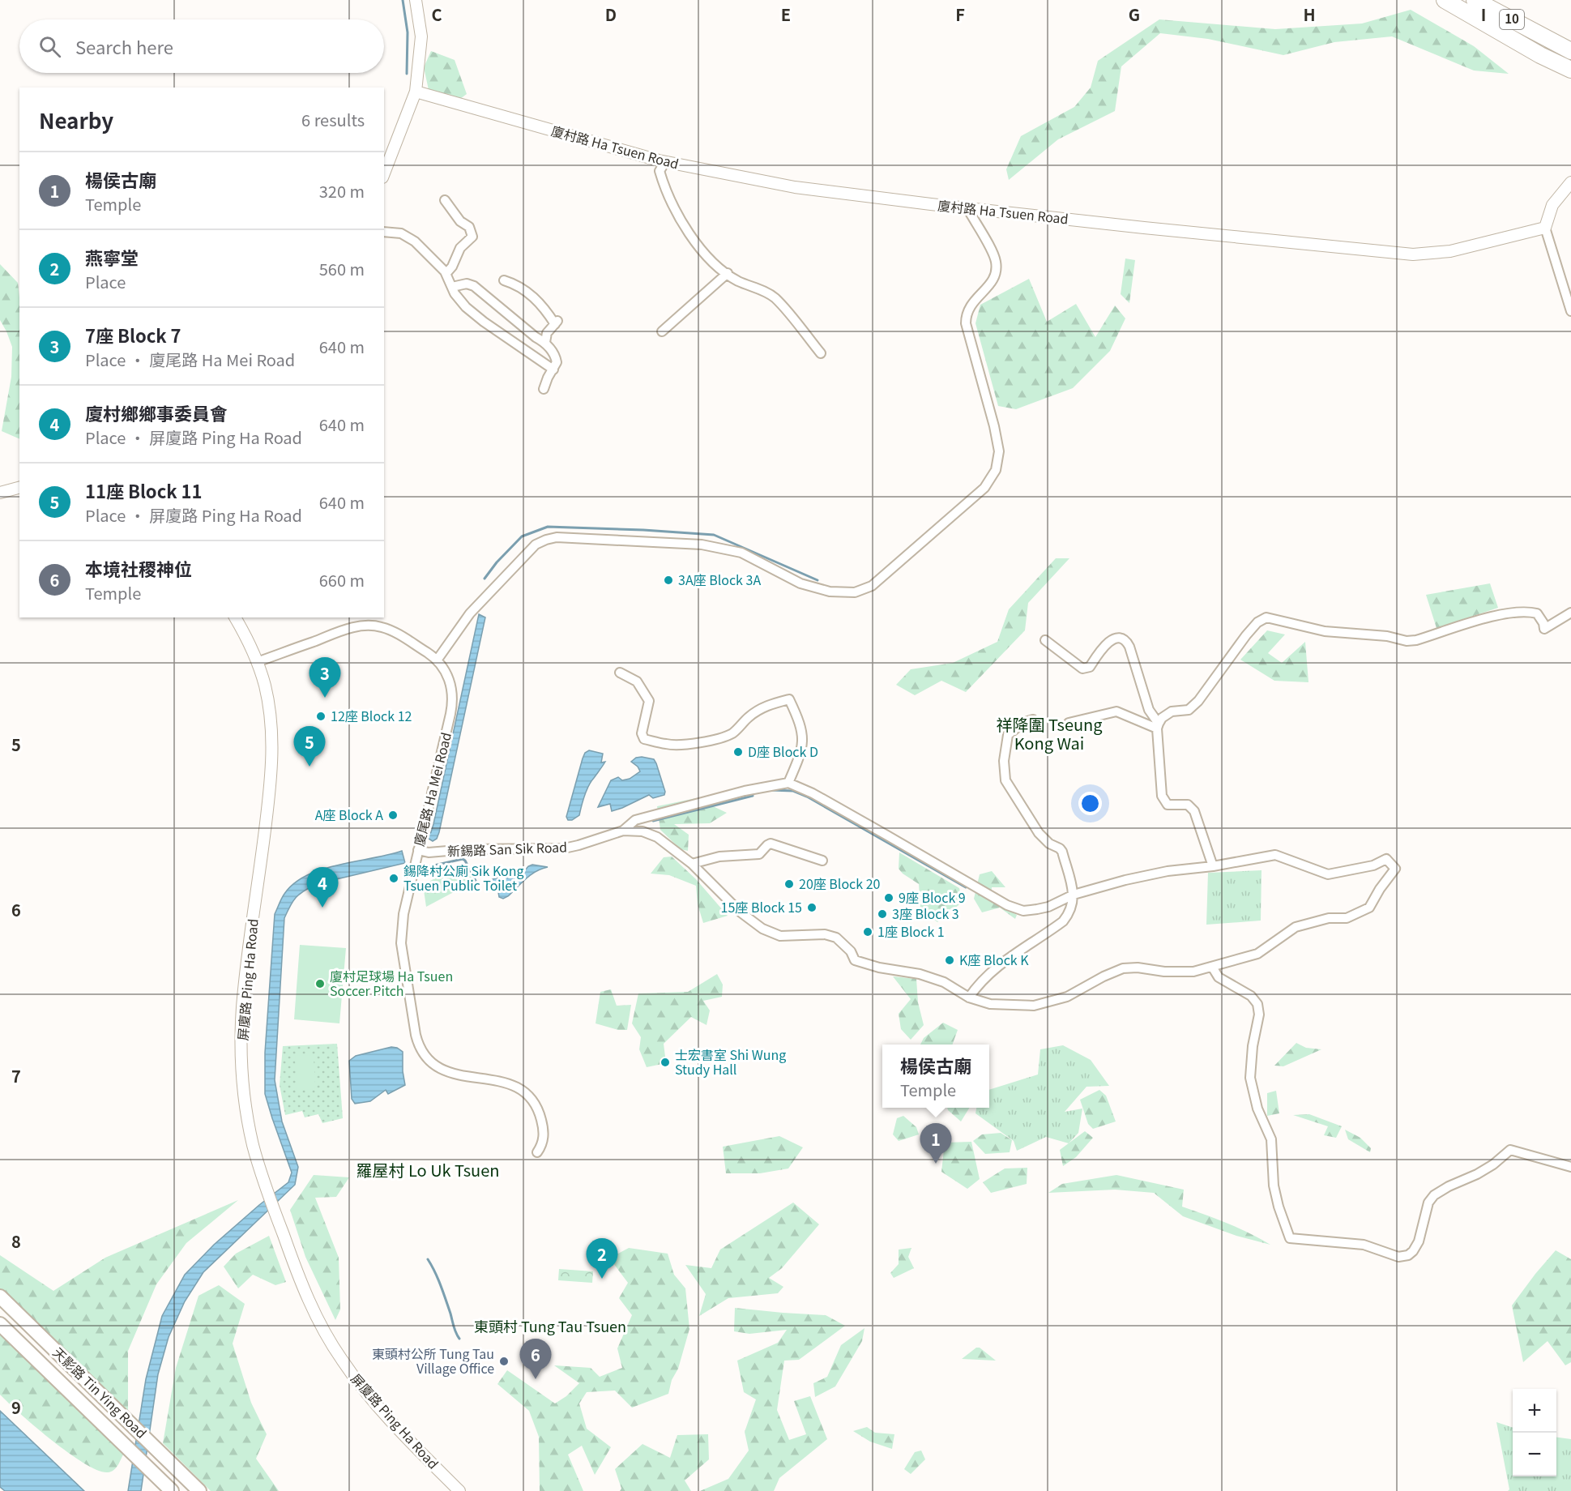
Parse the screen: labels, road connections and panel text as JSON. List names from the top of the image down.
{
  "streets": {
    "highway": ["10"],
    "main road": ["天影路 Tin Ying Road"],
    "street": [
      "廈村路 Ha Tsuen Road",
      "廈尾路 Ha Mei Road",
      "新錫路 San Sik Road",
      "屏廈路 Ping Ha Road"
    ]
  },
  "crossings": [
    ["廈尾路 Ha Mei Road", "新錫路 San Sik Road"],
    ["廈尾路 Ha Mei Road", "屏廈路 Ping Ha Road"]
  ],
  "districts": ["祥降圍 Tseung Kong Wai", "羅屋村 Lo Uk Tsuen", "東頭村 Tung Tau Tsuen"],
  "places": [
    "3A座 Block 3A",
    "12座 Block 12",
    "D座 Block D",
    "A座 Block A",
    "錫降村公廁 Sik Kong Tsuen Public Toilet",
    "20座 Block 20",
    "9座 Block 9",
    "15座 Block 15",
    "3座 Block 3",
    "1座 Block 1",
    "K座 Block K",
    "廈村足球場 Ha Tsuen Soccer Pitch",
    "士宏書室 Shi Wung Study Hall",
    "東頭村公所 Tung Tau Village Office"
  ],
  "page": {
    "search": "Search here",
    "heading": ["Nearby", "6 results"],
    "list": [
      {
        "mark": "1",
        "name": "楊侯古廟",
        "note": "Temple",
        "value": "320 m"
      },
      {
        "mark": "2",
        "name": "燕寧堂",
        "note": "Place",
        "value": "560 m"
      },
      {
        "mark": "3",
        "name": "7座 Block 7",
        "note": "Place · 廈尾路 Ha Mei Road",
        "value": "640 m"
      },
      {
        "mark": "4",
        "name": "廈村鄉鄉事委員會",
        "note": "Place · 屏廈路 Ping Ha Road",
        "value": "640 m"
      },
      {
        "mark": "5",
        "name": "11座 Block 11",
        "note": "Place · 屏廈路 Ping Ha Road",
        "value": "640 m"
      },
      {
        "mark": "6",
        "name": "本境社稷神位",
        "note": "Temple",
        "value": "660 m"
      }
    ],
    "pins": [
      "3",
      "5",
      "4",
      "1",
      "2",
      "6"
    ],
    "popup": ["楊侯古廟", "Temple"],
    "map_buttons": ["+", "−"]
  },
  "grid": {
    "columns": [
      "C",
      "D",
      "E",
      "F",
      "G",
      "H",
      "I"
    ],
    "rows": [
      "5",
      "6",
      "7",
      "8",
      "9"
    ]
  }
}
